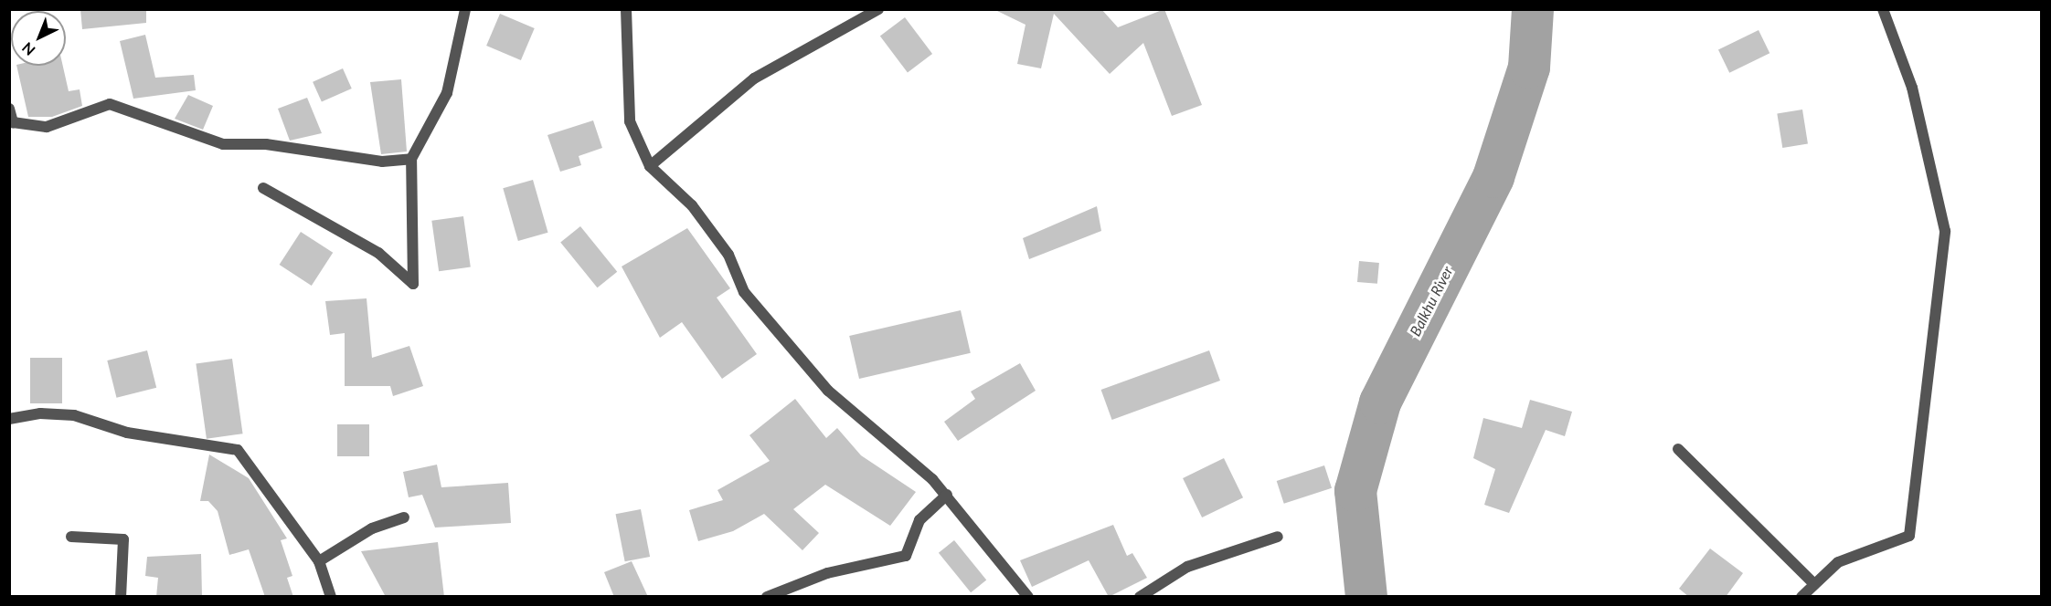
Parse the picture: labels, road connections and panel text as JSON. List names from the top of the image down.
{
  "water": ["Balkhu River"],
  "north": "bottom left"
}
